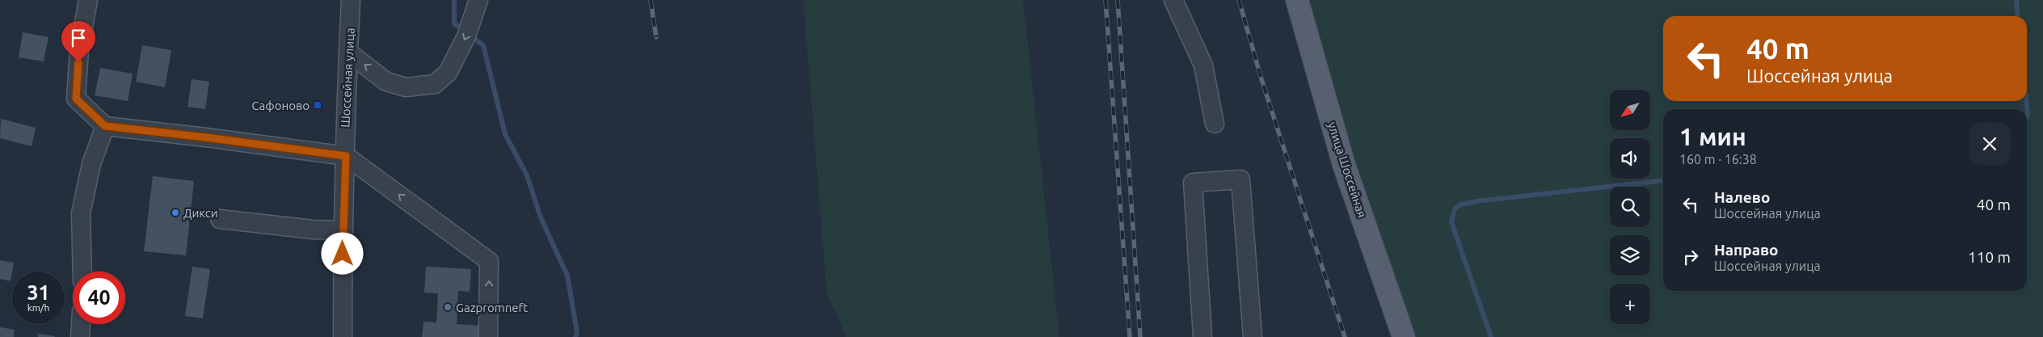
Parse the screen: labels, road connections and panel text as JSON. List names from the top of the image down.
{
  "streets": {
    "main road": ["улица Шоссейная"],
    "street": ["Шоссейная улица"]
  },
  "places": {
    "transit": ["Сафоново"],
    "other": ["Дикси", "Gazpromneft"]
  },
  "north": "bottom left",
  "page": {
    "turn": ["40 m", "Шоссейная улица"],
    "map_buttons": "+",
    "heading": ["1 мин", "160 m · 16:38"],
    "list": [
      {
        "name": "Налево",
        "note": "Шоссейная улица",
        "value": "40 m"
      },
      {
        "name": "Направо",
        "note": "Шоссейная улица",
        "value": "110 m"
      }
    ],
    "speed": "31 km/h",
    "limit": "40"
  }
}
